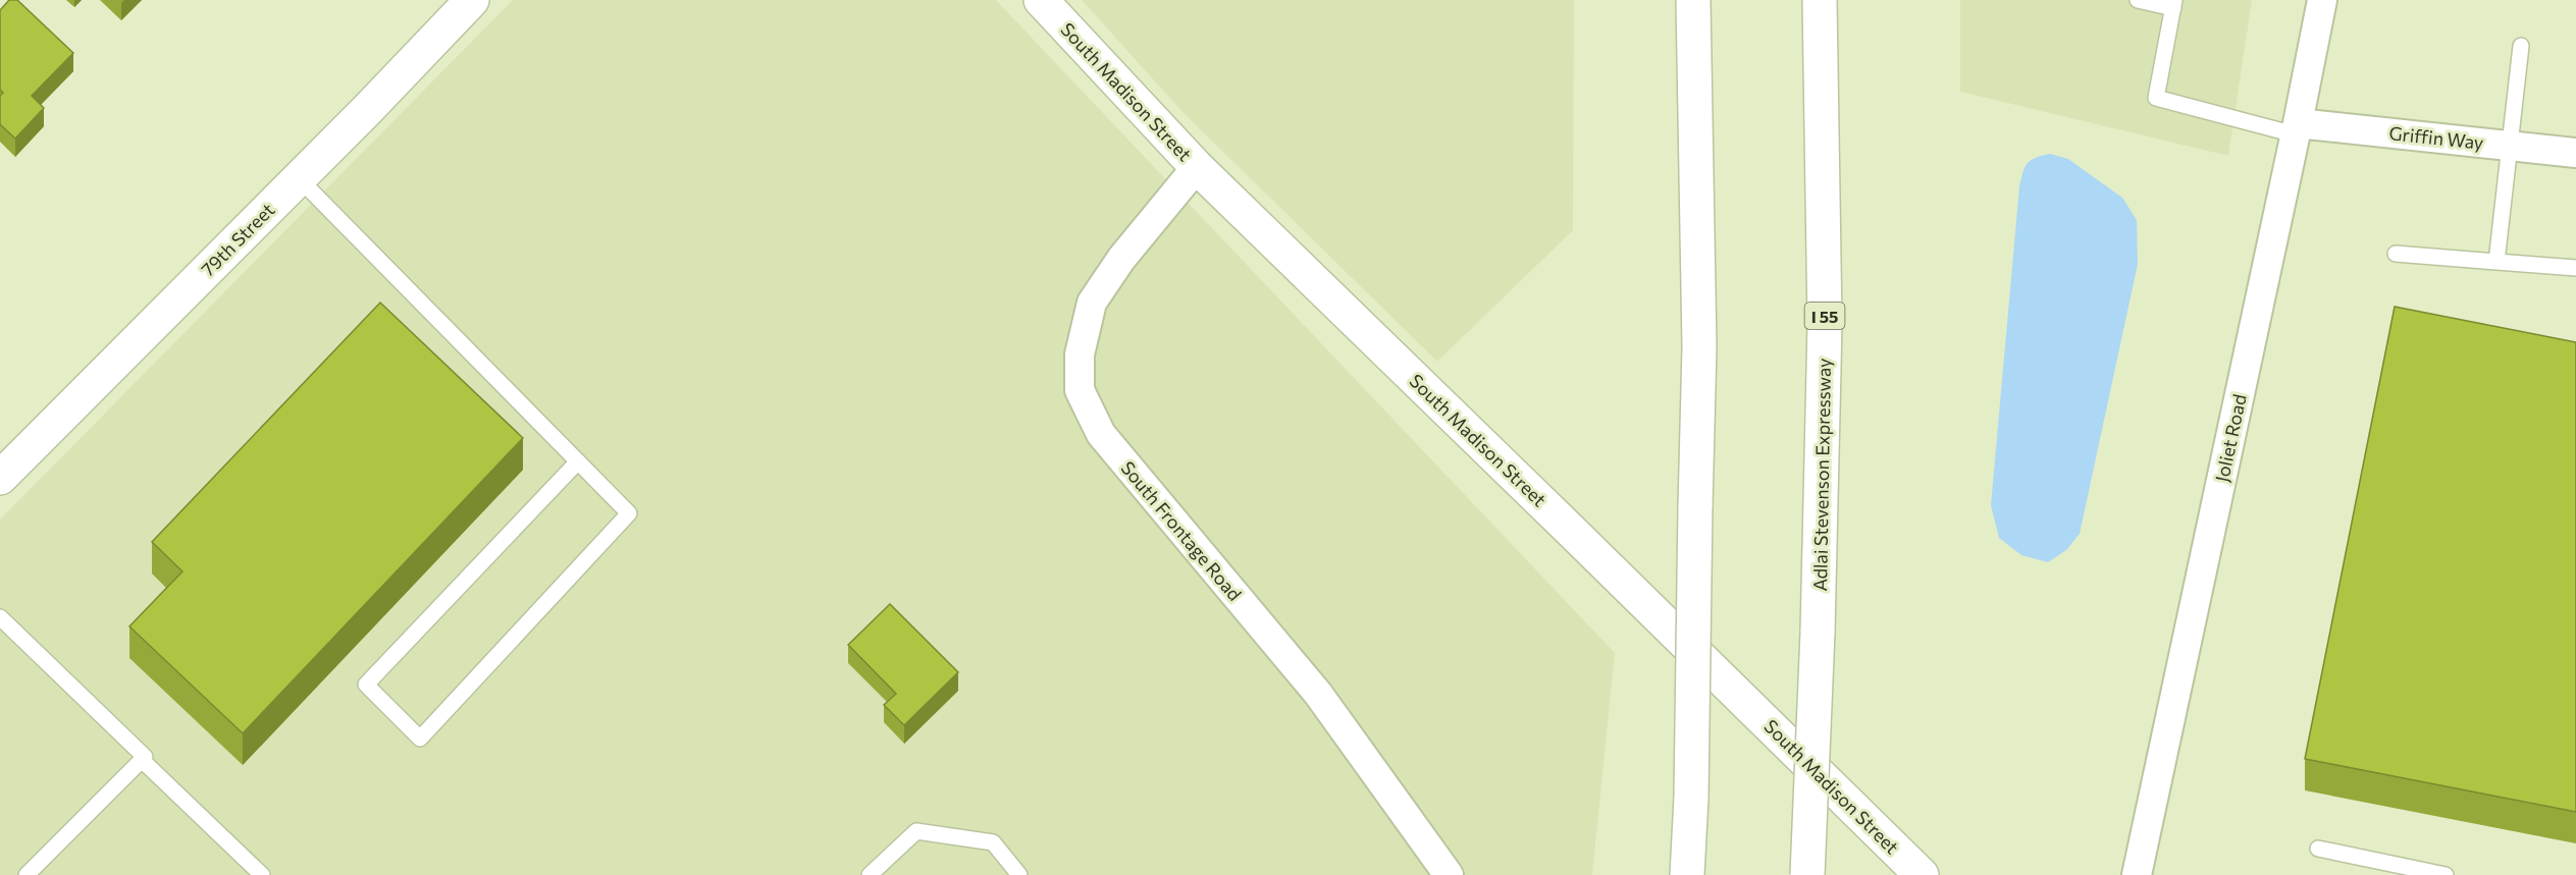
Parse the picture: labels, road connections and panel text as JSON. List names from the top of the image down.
{
  "streets": {
    "main road": [
      "South Madison Street",
      "79th Street",
      "I 55",
      "Adlai Stevenson Expressway"
    ],
    "street": ["Griffin Way", "Joliet Road", "South Frontage Road"]
  },
  "crossings": [
    ["South Madison Street", "South Frontage Road"],
    ["Griffin Way", "Joliet Road"]
  ]
}
